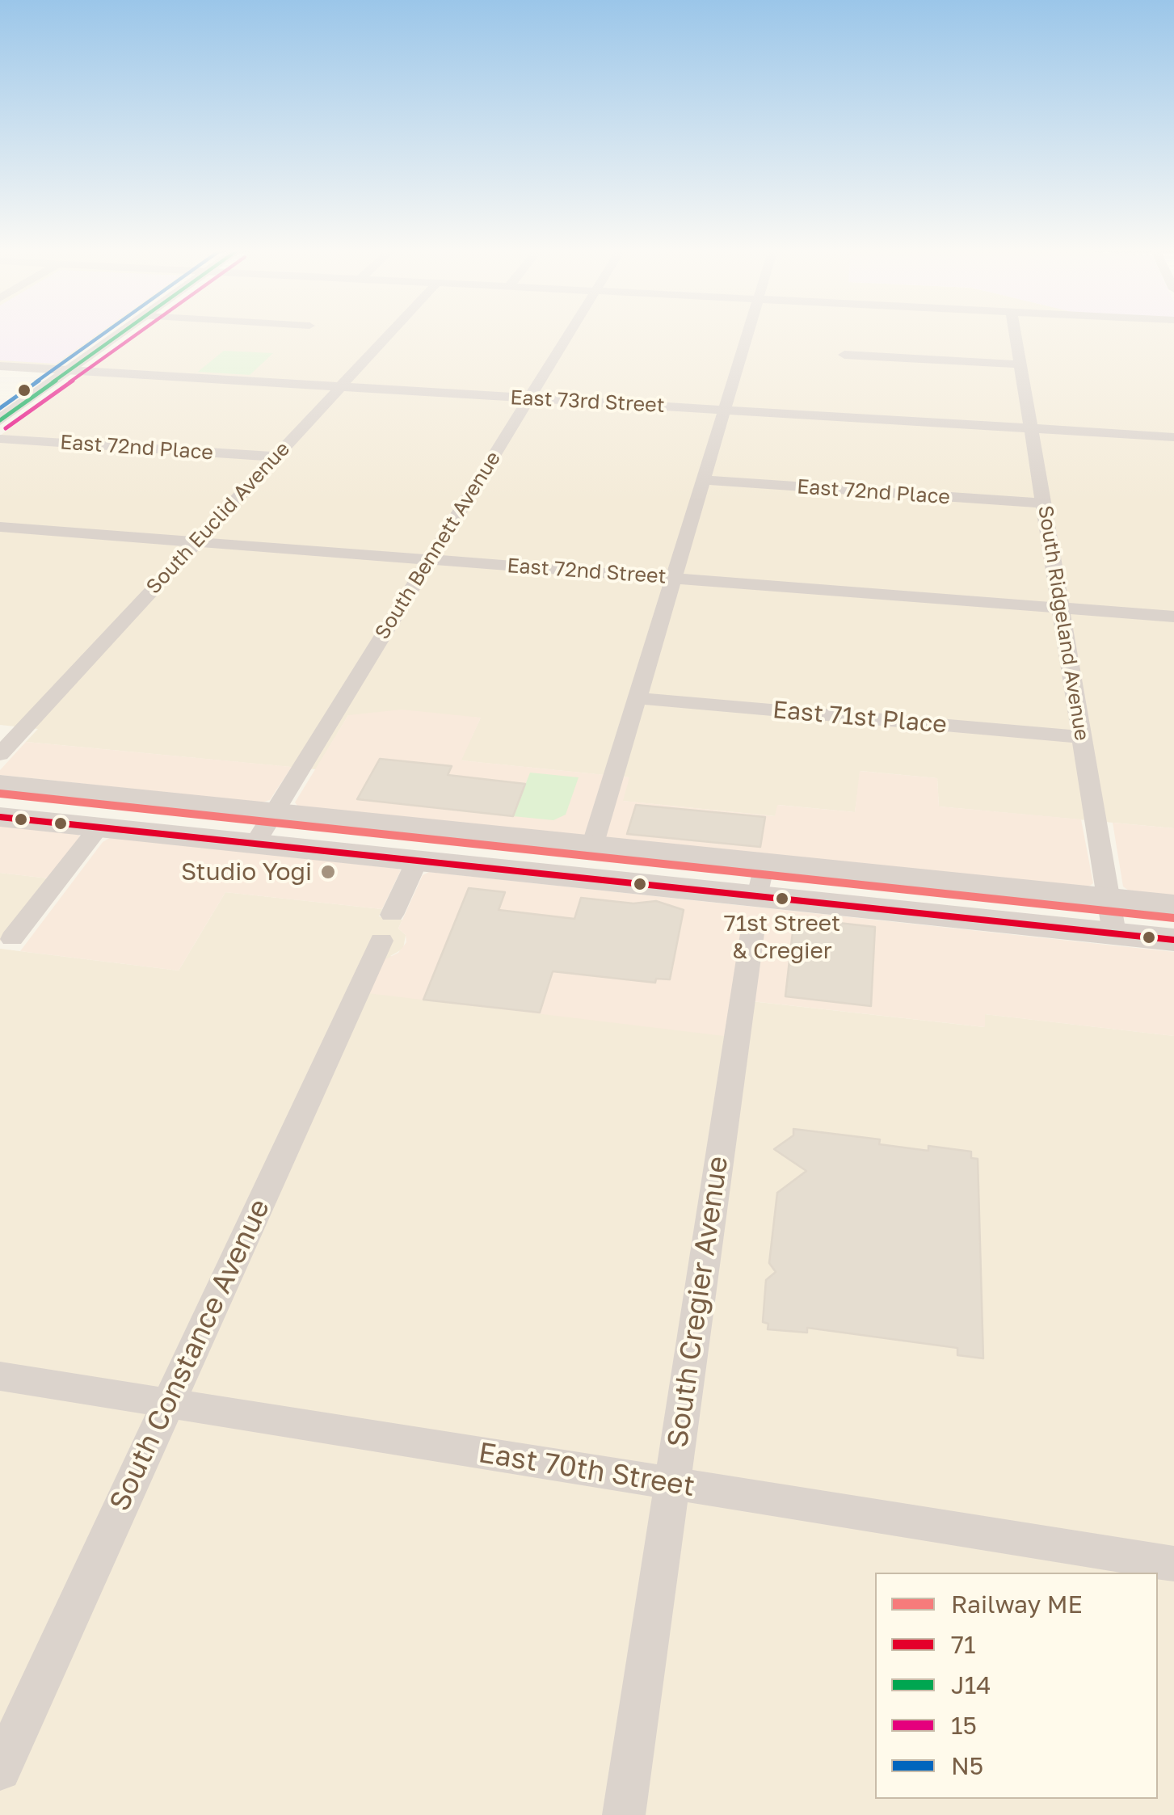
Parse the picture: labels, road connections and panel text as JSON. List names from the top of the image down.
{
  "streets": {
    "street": [
      "East 73rd Street",
      "East 72nd Place",
      "South Euclid Avenue",
      "South Bennett Avenue",
      "East 72nd Street",
      "South Ridgeland Avenue",
      "East 71st Place",
      "South Cregier Avenue",
      "South Constance Avenue",
      "East 70th Street"
    ]
  },
  "crossings": [
    ["East 73rd Street", "South Euclid Avenue"],
    ["East 73rd Street", "South Bennett Avenue"],
    ["East 73rd Street", "South Ridgeland Avenue"],
    ["East 72nd Place", "South Euclid Avenue"],
    ["East 72nd Place", "South Ridgeland Avenue"],
    ["South Euclid Avenue", "East 72nd Street"],
    ["South Bennett Avenue", "East 72nd Street"],
    ["East 72nd Street", "South Ridgeland Avenue"],
    ["South Ridgeland Avenue", "East 71st Place"],
    ["South Cregier Avenue", "East 70th Street"],
    ["South Constance Avenue", "East 70th Street"]
  ],
  "places": ["Studio Yogi", "71st Street & Cregier"],
  "lines": [
    "transit line J14",
    "transit line 15",
    "transit line N5",
    "rail line ME",
    "transit line 71"
  ],
  "legend": [
    "Railway ME",
    "71",
    "J14",
    "15",
    "N5"
  ]
}
